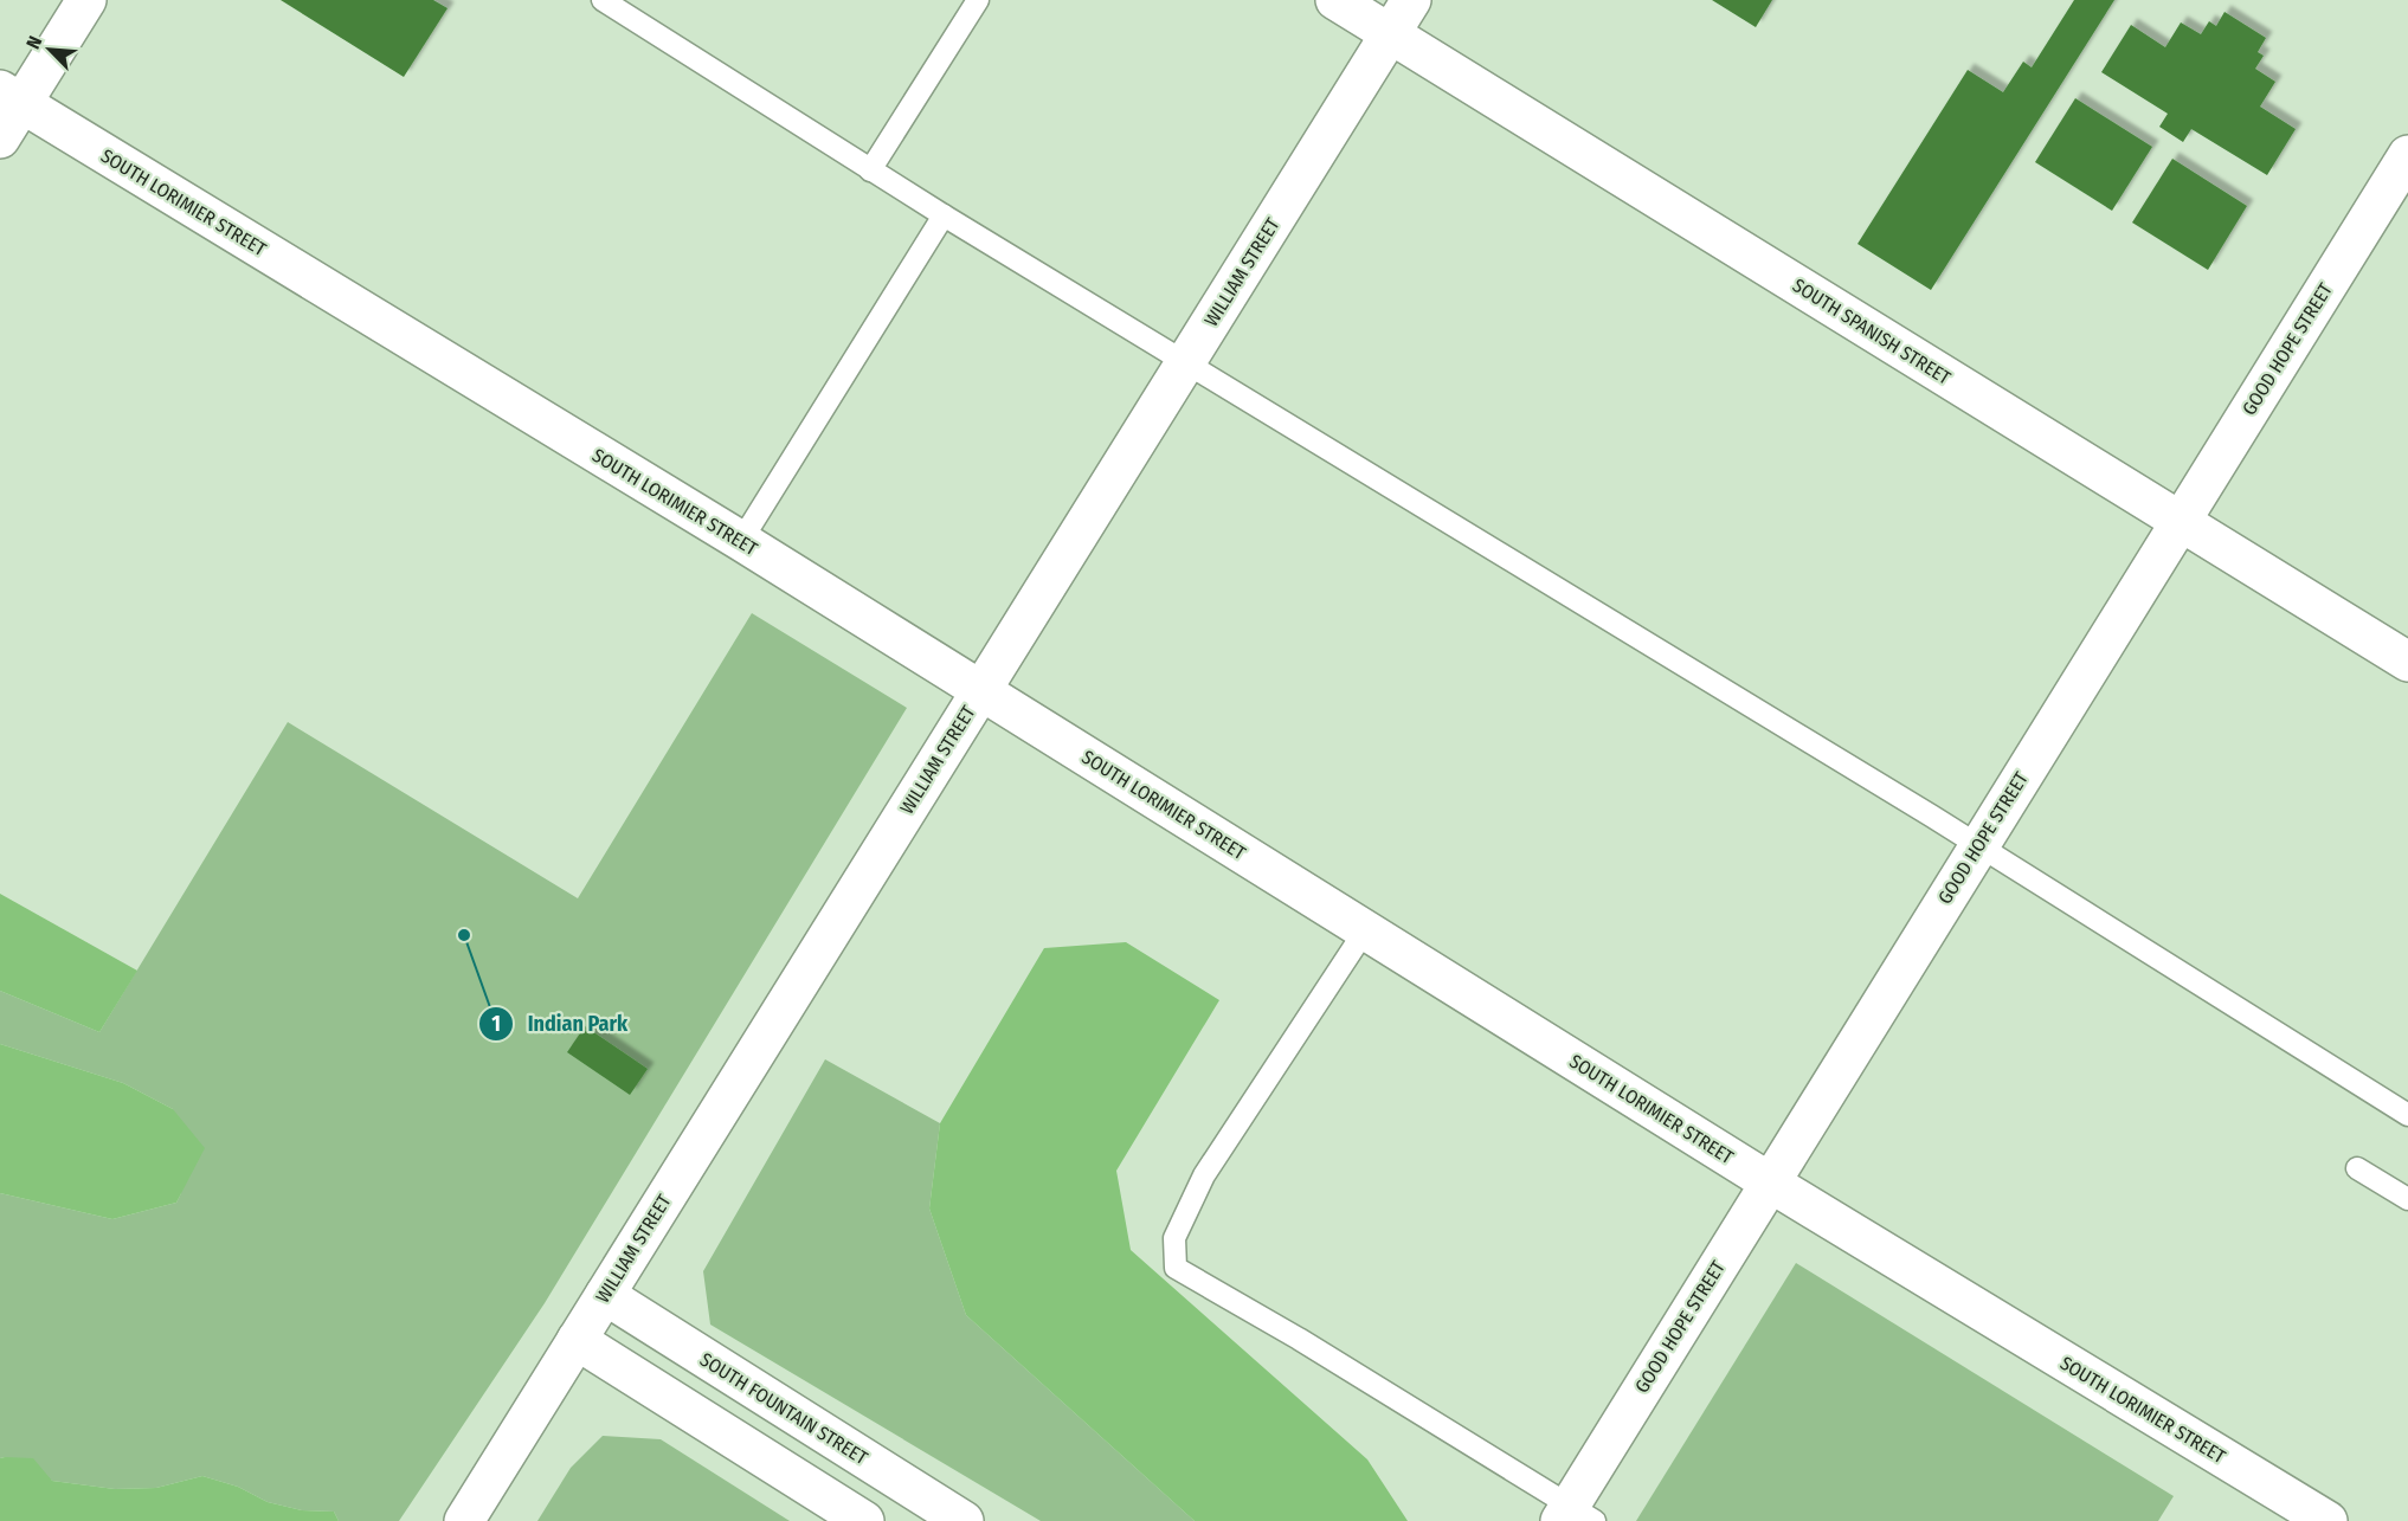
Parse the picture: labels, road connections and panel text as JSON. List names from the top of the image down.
{
  "streets": {
    "street": [
      "SOUTH LORIMIER STREET",
      "WILLIAM STREET",
      "SOUTH SPANISH STREET",
      "GOOD HOPE STREET",
      "SOUTH FOUNTAIN STREET"
    ]
  },
  "crossings": [
    ["SOUTH LORIMIER STREET", "WILLIAM STREET"],
    ["SOUTH LORIMIER STREET", "GOOD HOPE STREET"],
    ["WILLIAM STREET", "SOUTH SPANISH STREET"],
    ["WILLIAM STREET", "SOUTH FOUNTAIN STREET"],
    ["SOUTH SPANISH STREET", "GOOD HOPE STREET"]
  ],
  "places": ["Indian Park"],
  "north": "top left"
}
